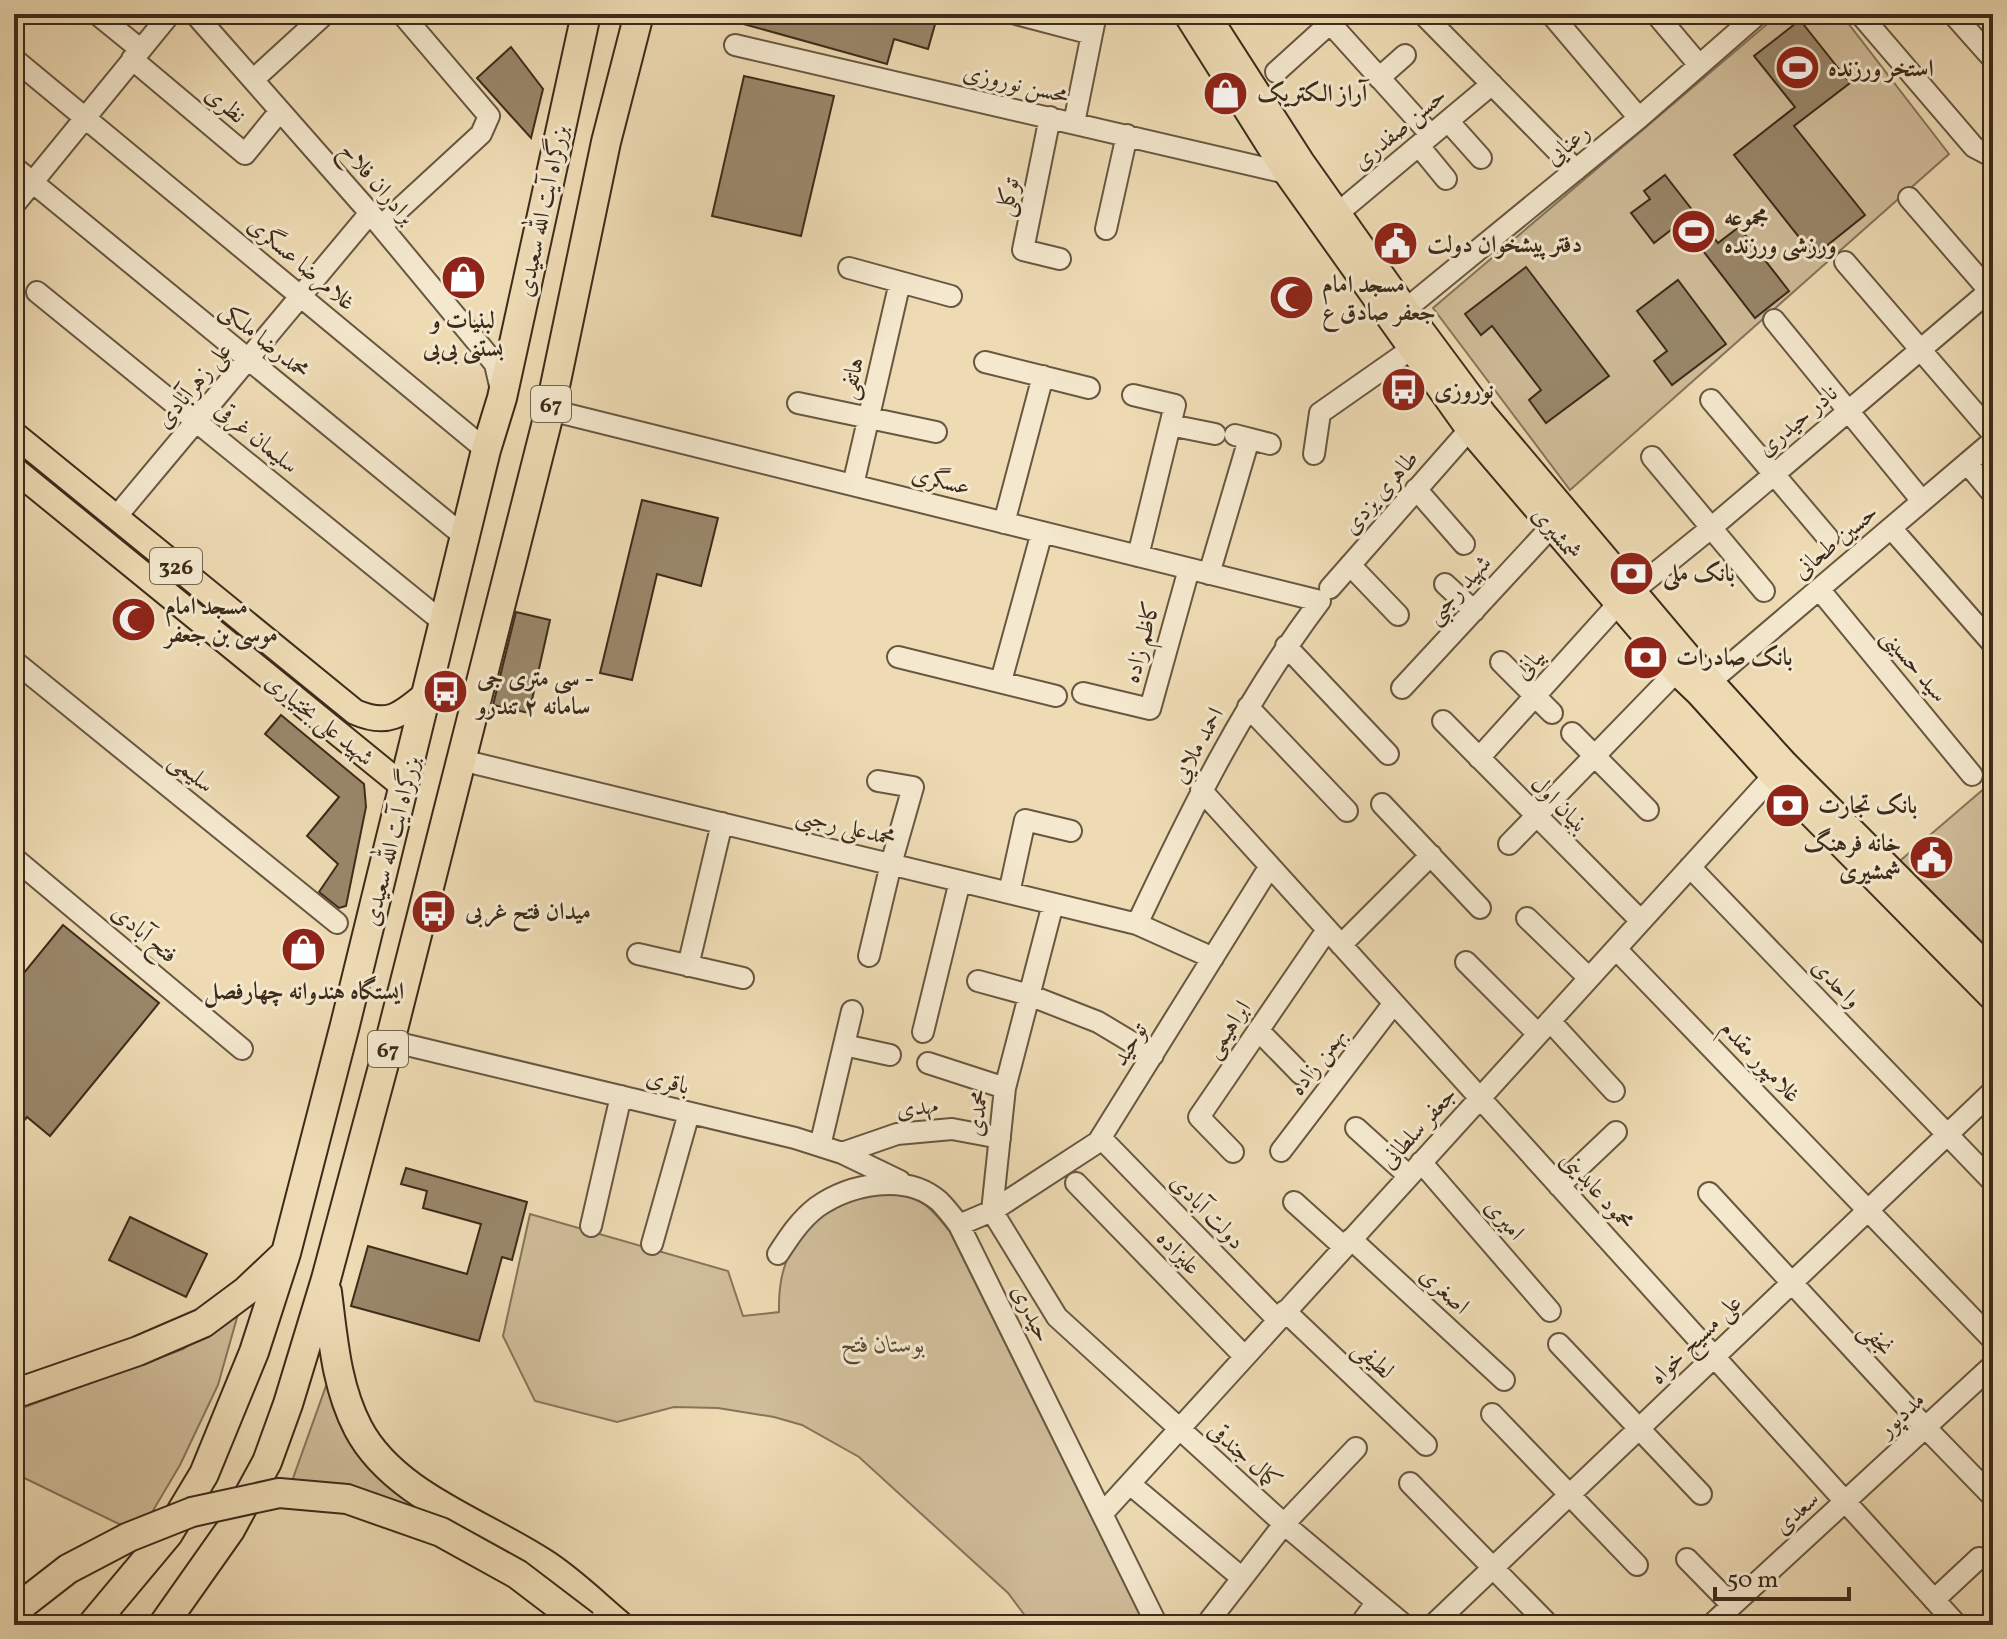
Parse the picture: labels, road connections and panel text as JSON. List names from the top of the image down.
{
  "streets": {
    "highway": ["بزرگراه آیت الله سعیدی", "67"],
    "main road": ["شمشیری", "326", "شهید علی بختیاری"],
    "street": [
      "محسن نوروزی",
      "نظری",
      "حسن صفدری",
      "رعنایی",
      "برادران فلاح",
      "توکلی",
      "غلامرضا عسگری",
      "محمدرضا ملکی",
      "هاتفی",
      "علی زهرآبادی",
      "نادر حیدری",
      "سلیمان غرقی",
      "عسگری",
      "طاهری یزدی",
      "حسین طحانی",
      "شهید رجبی",
      "کاظم زاده",
      "بیانی",
      "سید حسینی",
      "احمد ملایی",
      "سلیمی",
      "بنیان اول",
      "محمدعلی رجبی",
      "فتح آبادی",
      "واحدی",
      "ابراهیمی",
      "توحید",
      "بهمن زاده",
      "غلامپور مقدم",
      "باقری",
      "مهدی",
      "محمدی",
      "جعفر سلطانی",
      "محمود عابدینی",
      "دولت آبادی",
      "امیری",
      "علیزاده",
      "اصغری",
      "حیدری",
      "نجفی",
      "علی مسیح خواه",
      "لطیفی",
      "مددپور",
      "کمال جندقی",
      "سعدی"
    ]
  },
  "crossings": [
    ["محسن نوروزی", "توکلی"],
    ["محسن نوروزی", "شمشیری"],
    ["نظری", "برادران فلاح"],
    ["حسن صفدری", "شمشیری"],
    ["رعنایی", "شمشیری"],
    ["برادران فلاح", "بزرگراه آیت الله سعیدی"],
    ["برادران فلاح", "علی زهرآبادی"],
    ["بزرگراه آیت الله سعیدی", "غلامرضا عسگری"],
    ["بزرگراه آیت الله سعیدی", "محمدرضا ملکی"],
    ["بزرگراه آیت الله سعیدی", "سلیمان غرقی"],
    ["بزرگراه آیت الله سعیدی", "عسگری"],
    ["بزرگراه آیت الله سعیدی", "شهید علی بختیاری"],
    ["بزرگراه آیت الله سعیدی", "محمدعلی رجبی"],
    ["غلامرضا عسگری", "علی زهرآبادی"],
    ["محمدرضا ملکی", "علی زهرآبادی"],
    ["هاتفی", "عسگری"],
    ["علی زهرآبادی", "سلیمان غرقی"],
    ["علی زهرآبادی", "شهید علی بختیاری"],
    ["نادر حیدری", "شمشیری"],
    ["نادر حیدری", "بیانی"],
    ["عسگری", "طاهری یزدی"],
    ["عسگری", "کاظم زاده"],
    ["عسگری", "احمد ملایی"],
    ["طاهری یزدی", "شمشیری"],
    ["طاهری یزدی", "احمد ملایی"],
    ["شمشیری", "حسین طحانی"],
    ["شمشیری", "شهید رجبی"],
    ["شمشیری", "بیانی"],
    ["شمشیری", "جعفر سلطانی"],
    ["حسین طحانی", "سید حسینی"],
    ["بیانی", "بنیان اول"],
    ["احمد ملایی", "محمدعلی رجبی"],
    ["احمد ملایی", "محمود عابدینی"],
    ["بنیان اول", "جعفر سلطانی"],
    ["محمدعلی رجبی", "توحید"],
    ["محمدعلی رجبی", "محمدی"],
    ["واحدی", "جعفر سلطانی"],
    ["واحدی", "علی مسیح خواه"],
    ["ابراهیمی", "محمود عابدینی"],
    ["توحید", "محمدی"],
    ["توحید", "محمود عابدینی"],
    ["توحید", "دولت آبادی"],
    ["توحید", "حیدری"],
    ["توحید", "کمال جندقی"],
    ["بهمن زاده", "محمود عابدینی"],
    ["غلامپور مقدم", "جعفر سلطانی"],
    ["غلامپور مقدم", "علی مسیح خواه"],
    ["باقری", "مهدی"],
    ["باقری", "حیدری"],
    ["مهدی", "محمدی"],
    ["محمدی", "کمال جندقی"],
    ["جعفر سلطانی", "محمود عابدینی"],
    ["جعفر سلطانی", "دولت آبادی"],
    ["جعفر سلطانی", "امیری"],
    ["جعفر سلطانی", "علیزاده"],
    ["جعفر سلطانی", "اصغری"],
    ["جعفر سلطانی", "حیدری"],
    ["جعفر سلطانی", "لطیفی"],
    ["جعفر سلطانی", "کمال جندقی"],
    ["محمود عابدینی", "علی مسیح خواه"],
    ["محمود عابدینی", "مددپور"],
    ["محمود عابدینی", "سعدی"],
    ["دولت آبادی", "لطیفی"],
    ["نجفی", "علی مسیح خواه"],
    ["نجفی", "مددپور"],
    ["مددپور", "سعدی"]
  ],
  "parks": ["بوستان فتح"],
  "places": {
    "sports": ["استخر ورزنده", "مجموعه ورزشی ورزنده"],
    "shop": ["آراز الکتریک", "لبنیات و بستنی بی‌بی", "ایستگاه هندوانه چهارفصل"],
    "public building": ["دفتر پیشخوان دولت", "خانه فرهنگ شمشیری"],
    "mosque": ["مسجد امام جعفر صادق ع", "مسجد امام موسی بن جعفر"],
    "bus stop": ["نوروزی", "سی متری جی - سامانه ۲ تندرو", "میدان فتح غربی"],
    "bank": ["بانک ملی", "بانک صادرات", "بانک تجارت"]
  },
  "scale_bar": "50 m"
}
